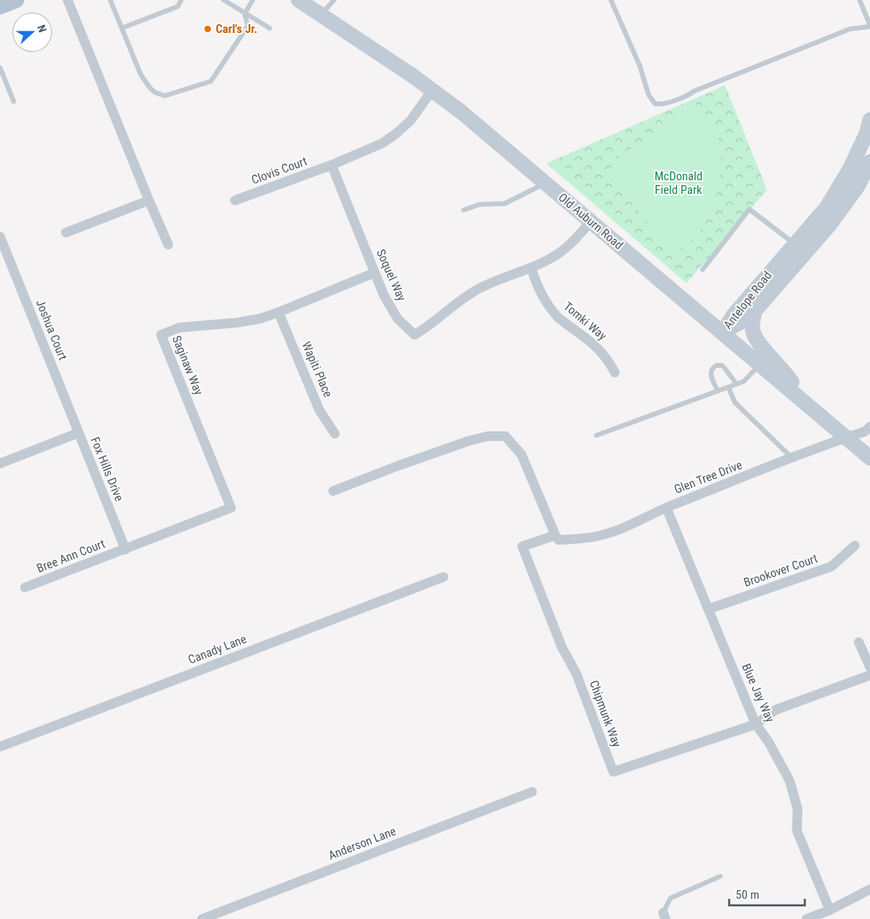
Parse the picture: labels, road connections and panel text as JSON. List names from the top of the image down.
{
  "streets": {
    "main road": ["Old Auburn Road", "Antelope Road"],
    "street": [
      "Clovis Court",
      "Soquel Way",
      "Tomki Way",
      "Joshua Court",
      "Saginaw Way",
      "Wapiti Place",
      "Fox Hills Drive",
      "Glen Tree Drive",
      "Bree Ann Court",
      "Brookover Court",
      "Canady Lane",
      "Blue Jay Way",
      "Chipmunk Way",
      "Anderson Lane"
    ]
  },
  "crossings": [
    ["Clovis Court", "Soquel Way"],
    ["Old Auburn Road", "Soquel Way"],
    ["Old Auburn Road", "Antelope Road"],
    ["Old Auburn Road", "Glen Tree Drive"],
    ["Soquel Way", "Tomki Way"],
    ["Soquel Way", "Saginaw Way"],
    ["Joshua Court", "Fox Hills Drive"],
    ["Saginaw Way", "Wapiti Place"],
    ["Saginaw Way", "Fox Hills Drive"],
    ["Saginaw Way", "Bree Ann Court"],
    ["Fox Hills Drive", "Bree Ann Court"],
    ["Glen Tree Drive", "Blue Jay Way"],
    ["Glen Tree Drive", "Chipmunk Way"],
    ["Brookover Court", "Blue Jay Way"],
    ["Blue Jay Way", "Chipmunk Way"]
  ],
  "parks": ["McDonald Field Park"],
  "places": ["Carl's Jr."],
  "scale_bar": "50 m",
  "north": "right"
}
